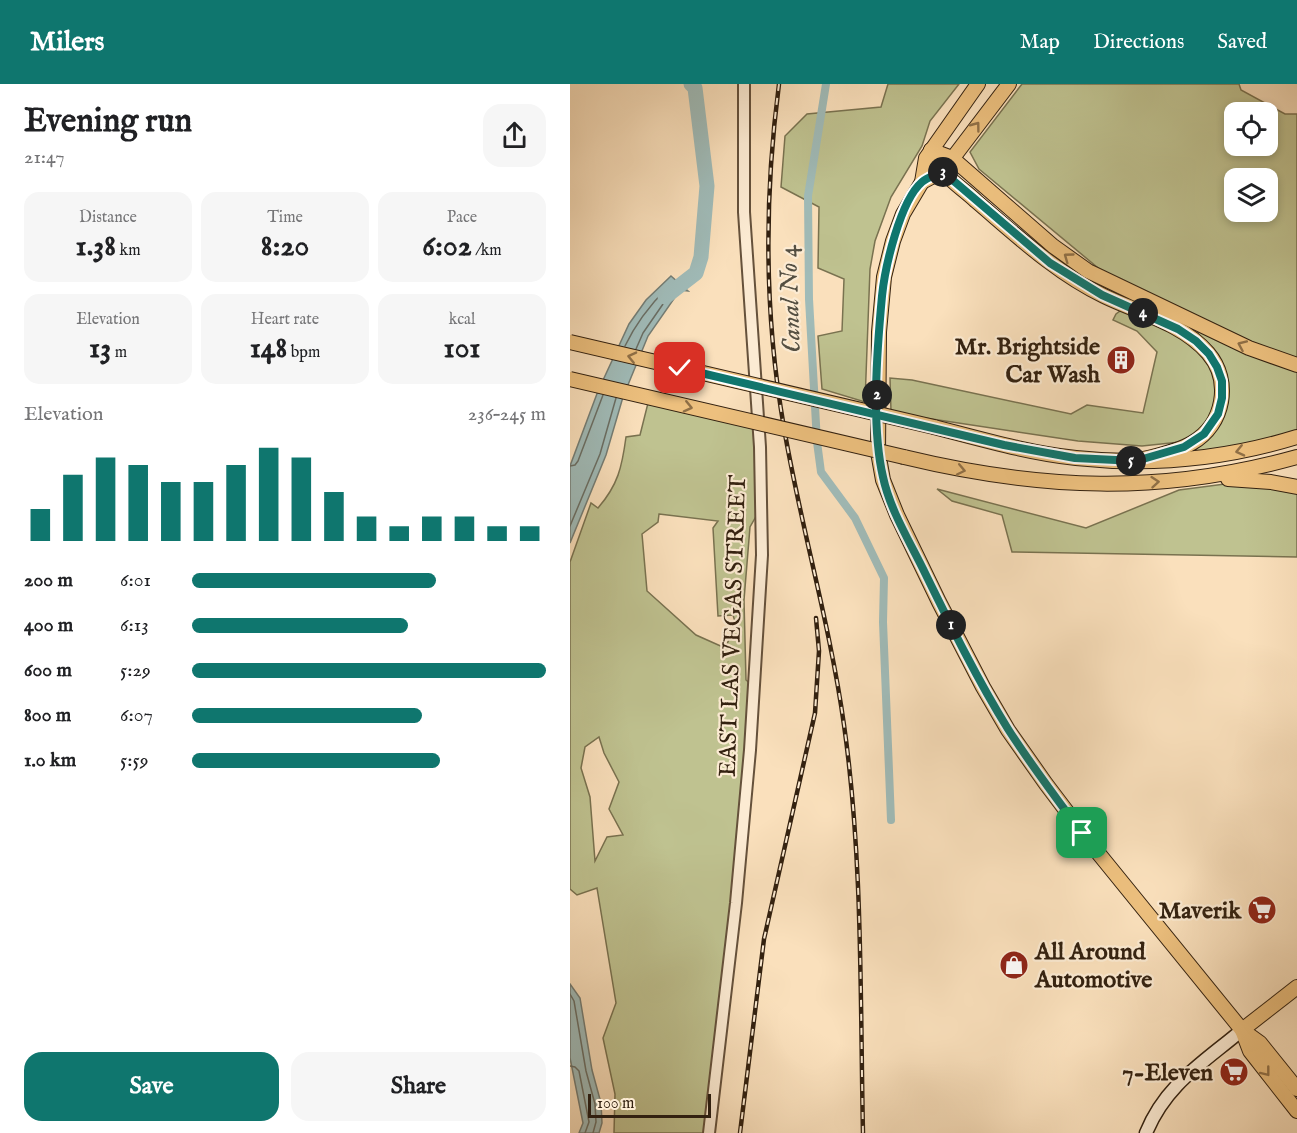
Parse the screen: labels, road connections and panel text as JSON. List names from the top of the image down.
{
  "streets": {
    "street": ["EAST LAS VEGAS STREET"]
  },
  "water": ["Canal No 4"],
  "places": {
    "building": ["Mr. Brightside Car Wash"],
    "supermarket": ["Maverik", "7-Eleven"],
    "shop": ["All Around Automotive"]
  },
  "scale_bar": "100 m",
  "page": {
    "header": "Milers",
    "nav": ["Map", "Directions", "Saved"],
    "heading": ["Evening run", "21:47"],
    "pins": [
      "3",
      "4",
      "2",
      "5",
      "1"
    ],
    "stats": [
      ["Distance", "1.38 km"],
      ["Time", "8:20"],
      ["Pace", "6:02 /km"],
      ["Elevation", "13 m"],
      ["Heart rate", "148 bpm"],
      ["kcal", "101"]
    ],
    "chart": ["Elevation", "236–245 m"],
    "list": [
      {
        "name": "200 m",
        "note": "6:01"
      },
      {
        "name": "400 m",
        "note": "6:13"
      },
      {
        "name": "600 m",
        "note": "5:29"
      },
      {
        "name": "800 m",
        "note": "6:07"
      },
      {
        "name": "1.0 km",
        "note": "5:59"
      }
    ],
    "buttons": ["Save", "Share"],
    "scale": "100 m"
  }
}
